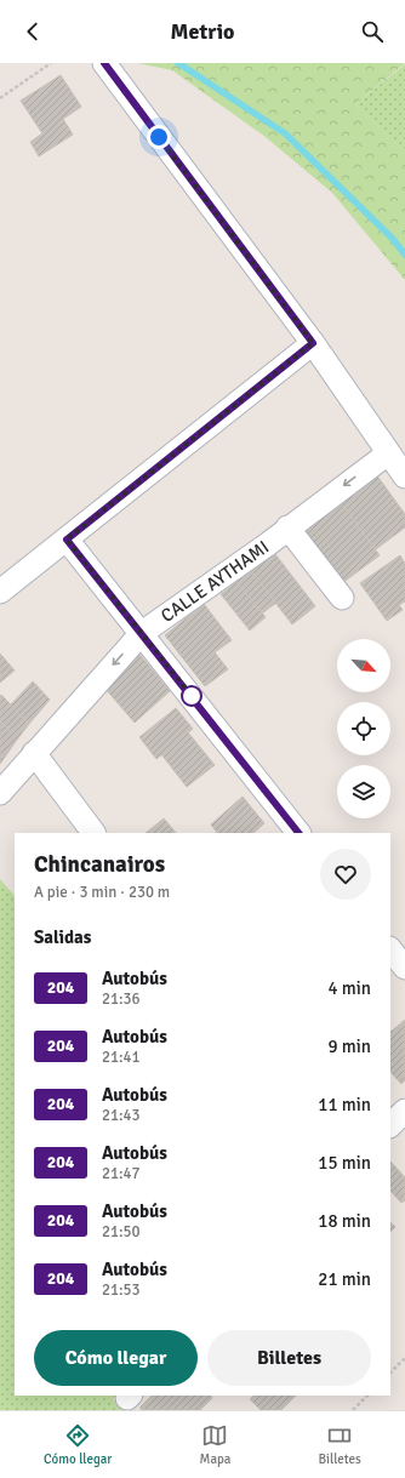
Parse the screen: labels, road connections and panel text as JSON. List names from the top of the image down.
{
  "streets": {
    "street": ["CALLE AYTHAMI"]
  },
  "lines": ["bus line 204"],
  "north": "bottom right",
  "page": {
    "header": "Metrio",
    "heading": [
      ["Chincanairos", "A pie · 3 min · 230 m"],
      "Salidas"
    ],
    "list": [
      {
        "mark": "204",
        "name": "Autobús",
        "note": "21:36",
        "value": "4 min"
      },
      {
        "mark": "204",
        "name": "Autobús",
        "note": "21:41",
        "value": "9 min"
      },
      {
        "mark": "204",
        "name": "Autobús",
        "note": "21:43",
        "value": "11 min"
      },
      {
        "mark": "204",
        "name": "Autobús",
        "note": "21:47",
        "value": "15 min"
      },
      {
        "mark": "204",
        "name": "Autobús",
        "note": "21:50",
        "value": "18 min"
      },
      {
        "mark": "204",
        "name": "Autobús",
        "note": "21:53",
        "value": "21 min"
      }
    ],
    "buttons": ["Cómo llegar", "Billetes"],
    "tabs": ["Cómo llegar", "Mapa", "Billetes"]
  }
}
